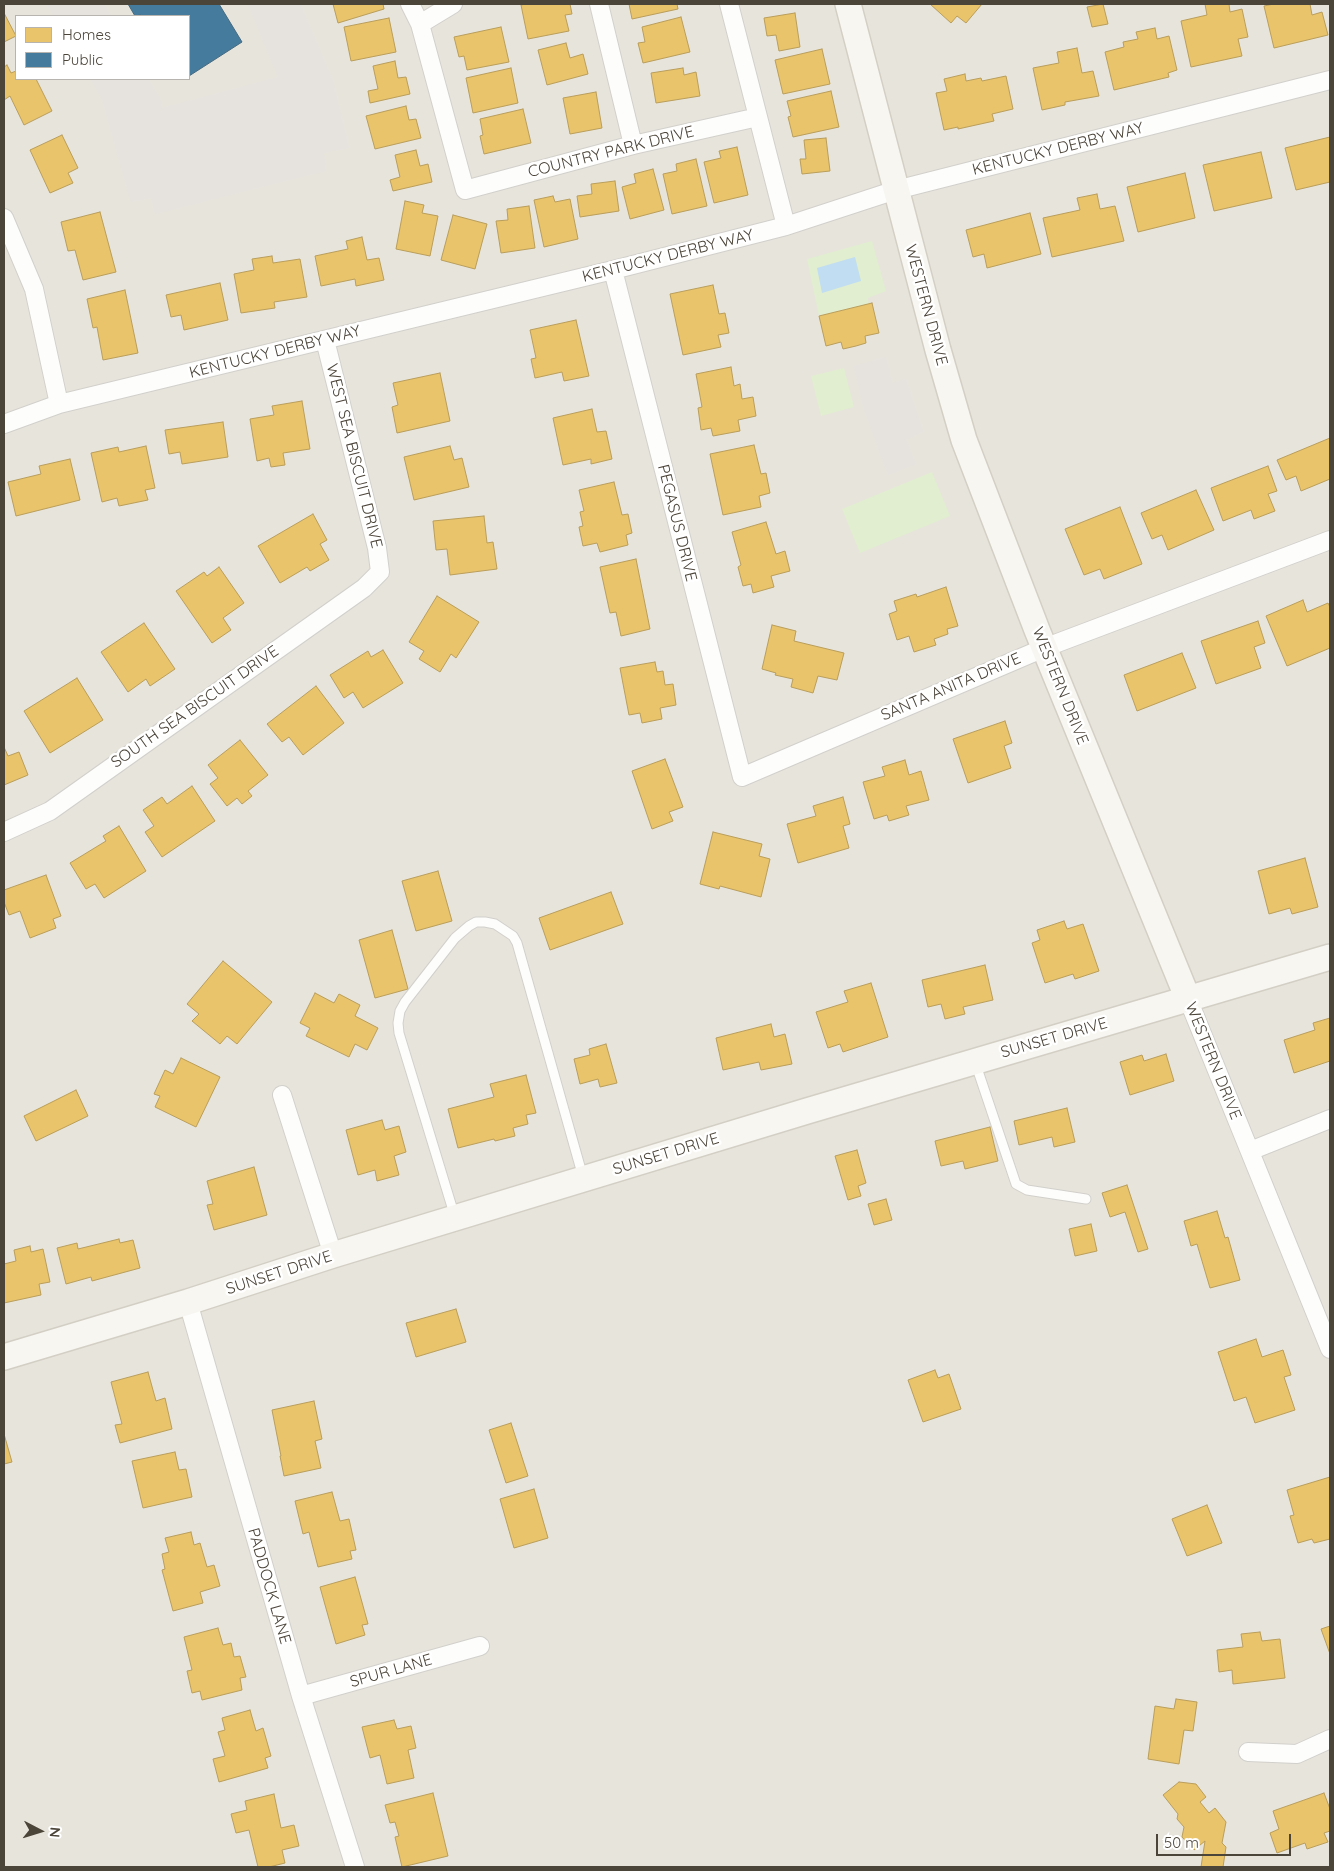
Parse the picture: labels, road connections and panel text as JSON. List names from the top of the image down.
{
  "streets": {
    "main road": ["WESTERN DRIVE", "SUNSET DRIVE"],
    "street": [
      "KENTUCKY DERBY WAY",
      "COUNTRY PARK DRIVE",
      "WEST SEA BISCUIT DRIVE",
      "PEGASUS DRIVE",
      "SANTA ANITA DRIVE",
      "SOUTH SEA BISCUIT DRIVE",
      "PADDOCK LANE",
      "SPUR LANE"
    ]
  },
  "crossings": [
    ["KENTUCKY DERBY WAY", "WESTERN DRIVE"],
    ["KENTUCKY DERBY WAY", "WEST SEA BISCUIT DRIVE"],
    ["KENTUCKY DERBY WAY", "PEGASUS DRIVE"],
    ["WESTERN DRIVE", "SANTA ANITA DRIVE"],
    ["WESTERN DRIVE", "SUNSET DRIVE"],
    ["WEST SEA BISCUIT DRIVE", "SOUTH SEA BISCUIT DRIVE"],
    ["PEGASUS DRIVE", "SANTA ANITA DRIVE"],
    ["SUNSET DRIVE", "PADDOCK LANE"],
    ["PADDOCK LANE", "SPUR LANE"]
  ],
  "legend": ["Homes", "Public"],
  "scale_bar": "50 m",
  "north": "right"
}
